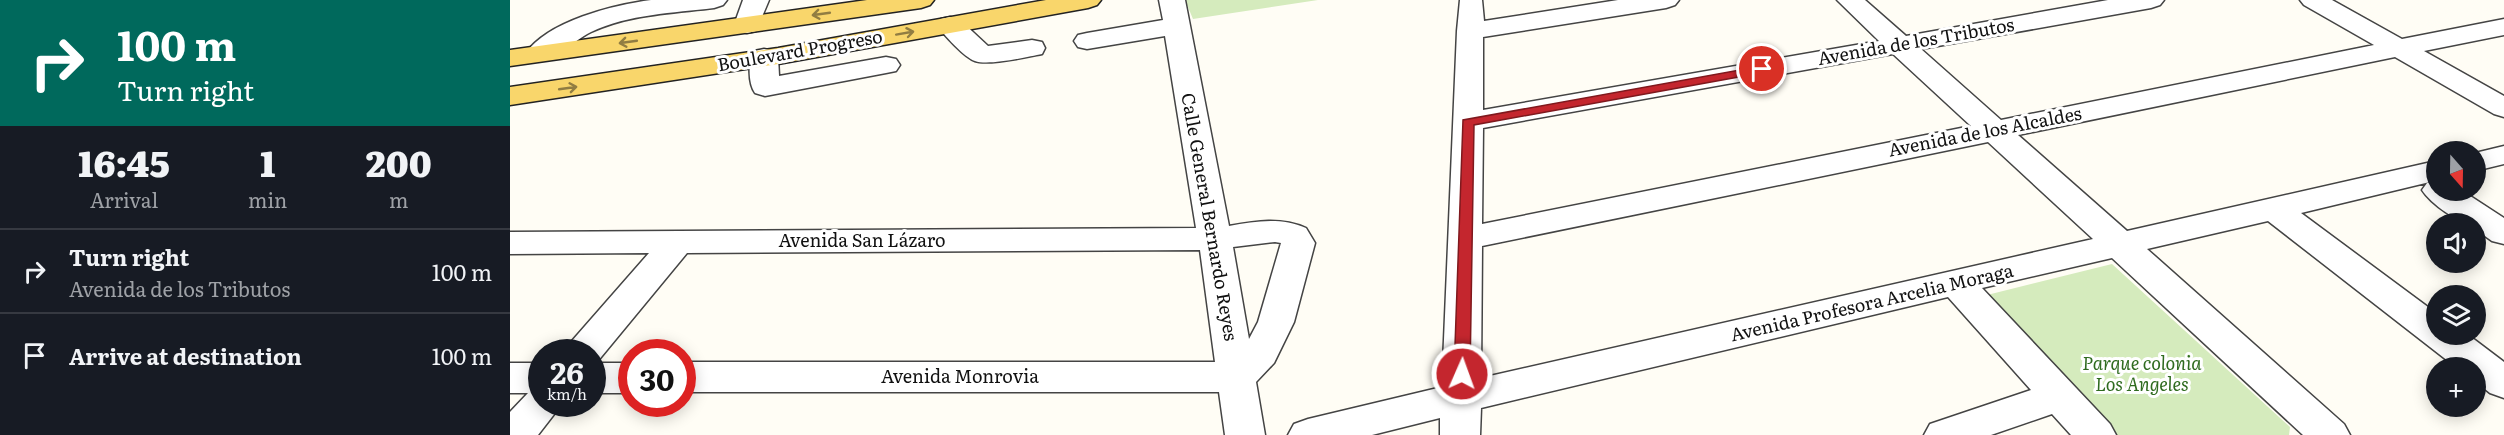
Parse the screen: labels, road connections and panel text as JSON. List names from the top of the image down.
{
  "streets": {
    "main road": ["Boulevard Progreso"],
    "street": [
      "Avenida de los Tributos",
      "Avenida de los Alcaldes",
      "Calle General Bernardo Reyes",
      "Avenida San Lázaro",
      "Avenida Profesora Arcelia Moraga",
      "Avenida Monrovia"
    ]
  },
  "crossings": [
    ["Calle General Bernardo Reyes", "Avenida San Lázaro"],
    ["Calle General Bernardo Reyes", "Avenida Monrovia"],
    ["Avenida San Lázaro", "Avenida Monrovia"]
  ],
  "parks": ["Parque colonia Los Angeles"],
  "north": "bottom",
  "page": {
    "turn": ["100 m", "Turn right"],
    "eta": [
      "16:45",
      "Arrival",
      "1",
      "min",
      "200",
      "m"
    ],
    "map_buttons": "+",
    "list": [
      {
        "name": "Turn right",
        "note": "Avenida de los Tributos",
        "value": "100 m"
      },
      {
        "name": "Arrive at destination",
        "value": "100 m"
      }
    ],
    "speed": "26 km/h",
    "limit": "30"
  }
}
